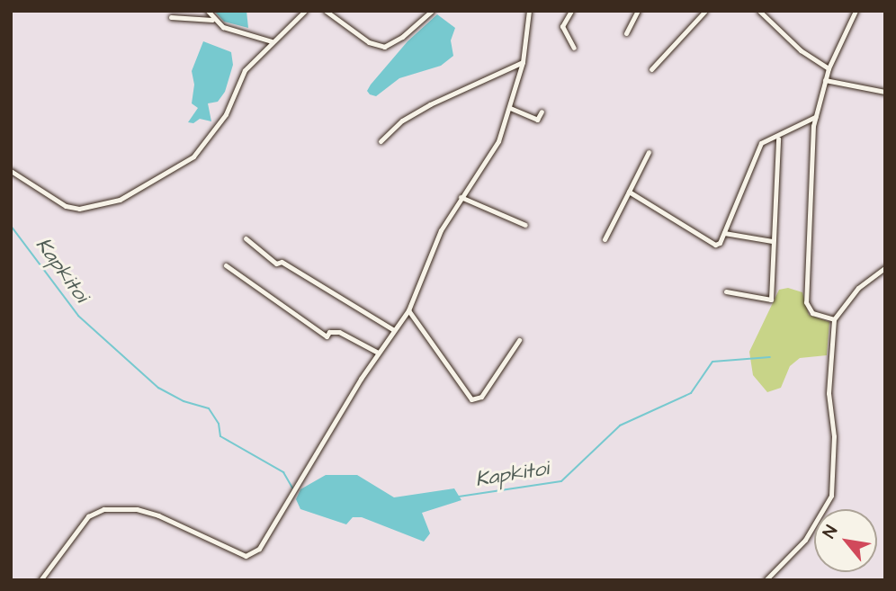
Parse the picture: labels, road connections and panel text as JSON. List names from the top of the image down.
{
  "water": ["Kapkitoi"],
  "north": "top left"
}
